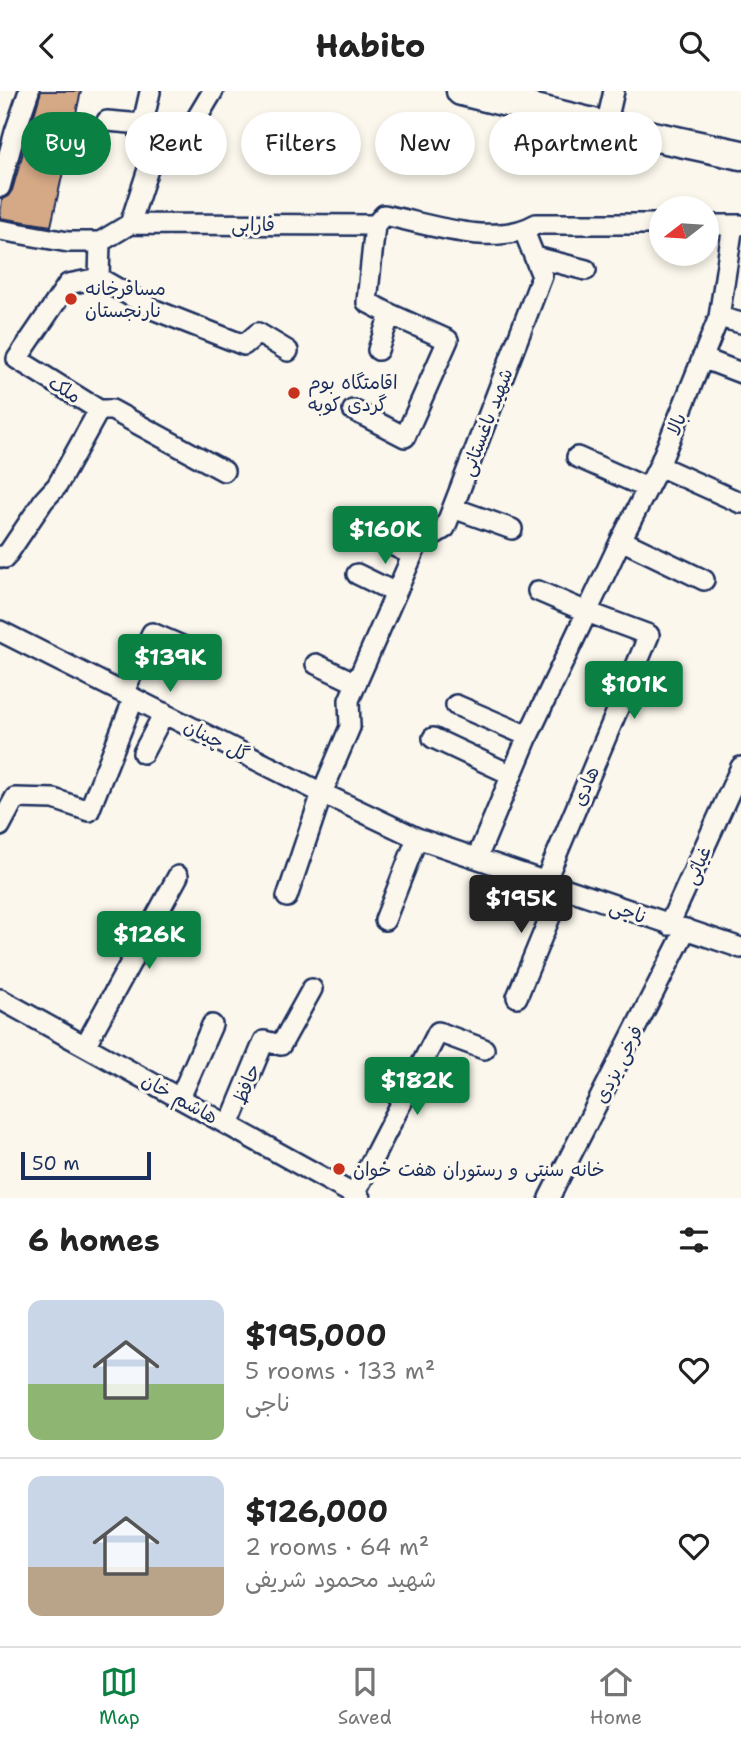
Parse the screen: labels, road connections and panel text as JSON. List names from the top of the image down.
{
  "streets": {
    "street": [
      "فارابی",
      "ملک",
      "شهید باغستانی",
      "بالا",
      "گل چینان",
      "هادی",
      "غیاثی",
      "ناجی",
      "فرخی یزدی",
      "حافظ",
      "هاشم خان"
    ]
  },
  "crossings": [
    ["فارابی", "شهید باغستانی"],
    ["شهید باغستانی", "گل چینان"],
    ["شهید باغستانی", "ناجی"],
    ["بالا", "هادی"],
    ["بالا", "ناجی"],
    ["گل چینان", "ناجی"],
    ["هادی", "ناجی"],
    ["غیاثی", "ناجی"],
    ["غیاثی", "فرخی یزدی"],
    ["ناجی", "فرخی یزدی"],
    ["حافظ", "هاشم خان"]
  ],
  "places": ["مسافرخانه نارنجستان", "اقامتگاه بوم گردی کوبه", "خانه سنتی و رستوران هفت خوان"],
  "scale_bar": "50 m",
  "north": "left",
  "page": {
    "header": "Habito",
    "chip": [
      "Buy",
      "Rent",
      "Filters",
      "New",
      "Apartment"
    ],
    "price": [
      "$160K",
      "$139K",
      "$101K",
      "$195K",
      "$126K",
      "$182K"
    ],
    "scale": "50 m",
    "heading": "6 homes",
    "list": [
      {
        "name": "$195,000",
        "note": "5 rooms · 133 m² · ناجی"
      },
      {
        "name": "$126,000",
        "note": "2 rooms · 64 m² · شهید محمود شریفی"
      }
    ],
    "tabs": ["Map", "Saved", "Home"]
  }
}
